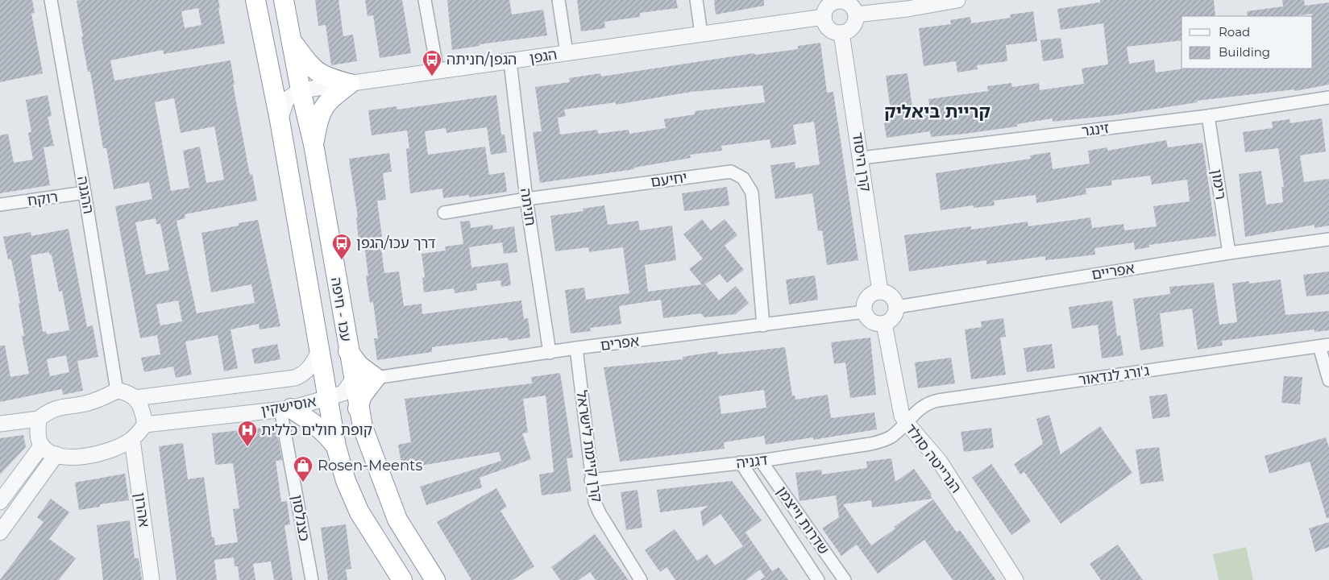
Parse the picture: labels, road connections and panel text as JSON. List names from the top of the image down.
{
  "streets": {
    "highway": ["עכו - חיפה"],
    "street": [
      "הגפן",
      "זינגר",
      "קרן היסוד",
      "יחיעם",
      "רימון",
      "ההגנה",
      "רוקח",
      "חניתה",
      "אפריים",
      "אפרים",
      "ג'ורג לנדאור",
      "אוסישקין",
      "קרן קיימת לישראל",
      "הנרייטה סולד",
      "דגניה",
      "אהרון",
      "כצנלסון",
      "שדרות וייצמן"
    ]
  },
  "crossings": [
    ["הגפן", "קרן היסוד"],
    ["הגפן", "חניתה"],
    ["הגפן", "עכו - חיפה"],
    ["זינגר", "קרן היסוד"],
    ["זינגר", "רימון"],
    ["קרן היסוד", "אפריים"],
    ["קרן היסוד", "אפרים"],
    ["קרן היסוד", "הנרייטה סולד"],
    ["יחיעם", "חניתה"],
    ["יחיעם", "אפרים"],
    ["רימון", "אפריים"],
    ["ההגנה", "רוקח"],
    ["חניתה", "אפרים"],
    ["אפריים", "אפרים"],
    ["אפריים", "הנרייטה סולד"],
    ["עכו - חיפה", "אוסישקין"],
    ["אפרים", "קרן קיימת לישראל"],
    ["אפרים", "הנרייטה סולד"],
    ["ג'ורג לנדאור", "הנרייטה סולד"],
    ["ג'ורג לנדאור", "דגניה"],
    ["אוסישקין", "כצנלסון"],
    ["קרן קיימת לישראל", "דגניה"],
    ["הנרייטה סולד", "דגניה"],
    ["דגניה", "שדרות וייצמן"]
  ],
  "districts": ["קריית ביאליק"],
  "places": {
    "bus stop": ["הגפן/חניתה", "דרך עכו/הגפן"],
    "hospital": ["קופת חולים כללית"],
    "shop": ["Rosen-Meents"]
  },
  "legend": ["Road", "Building"]
}
